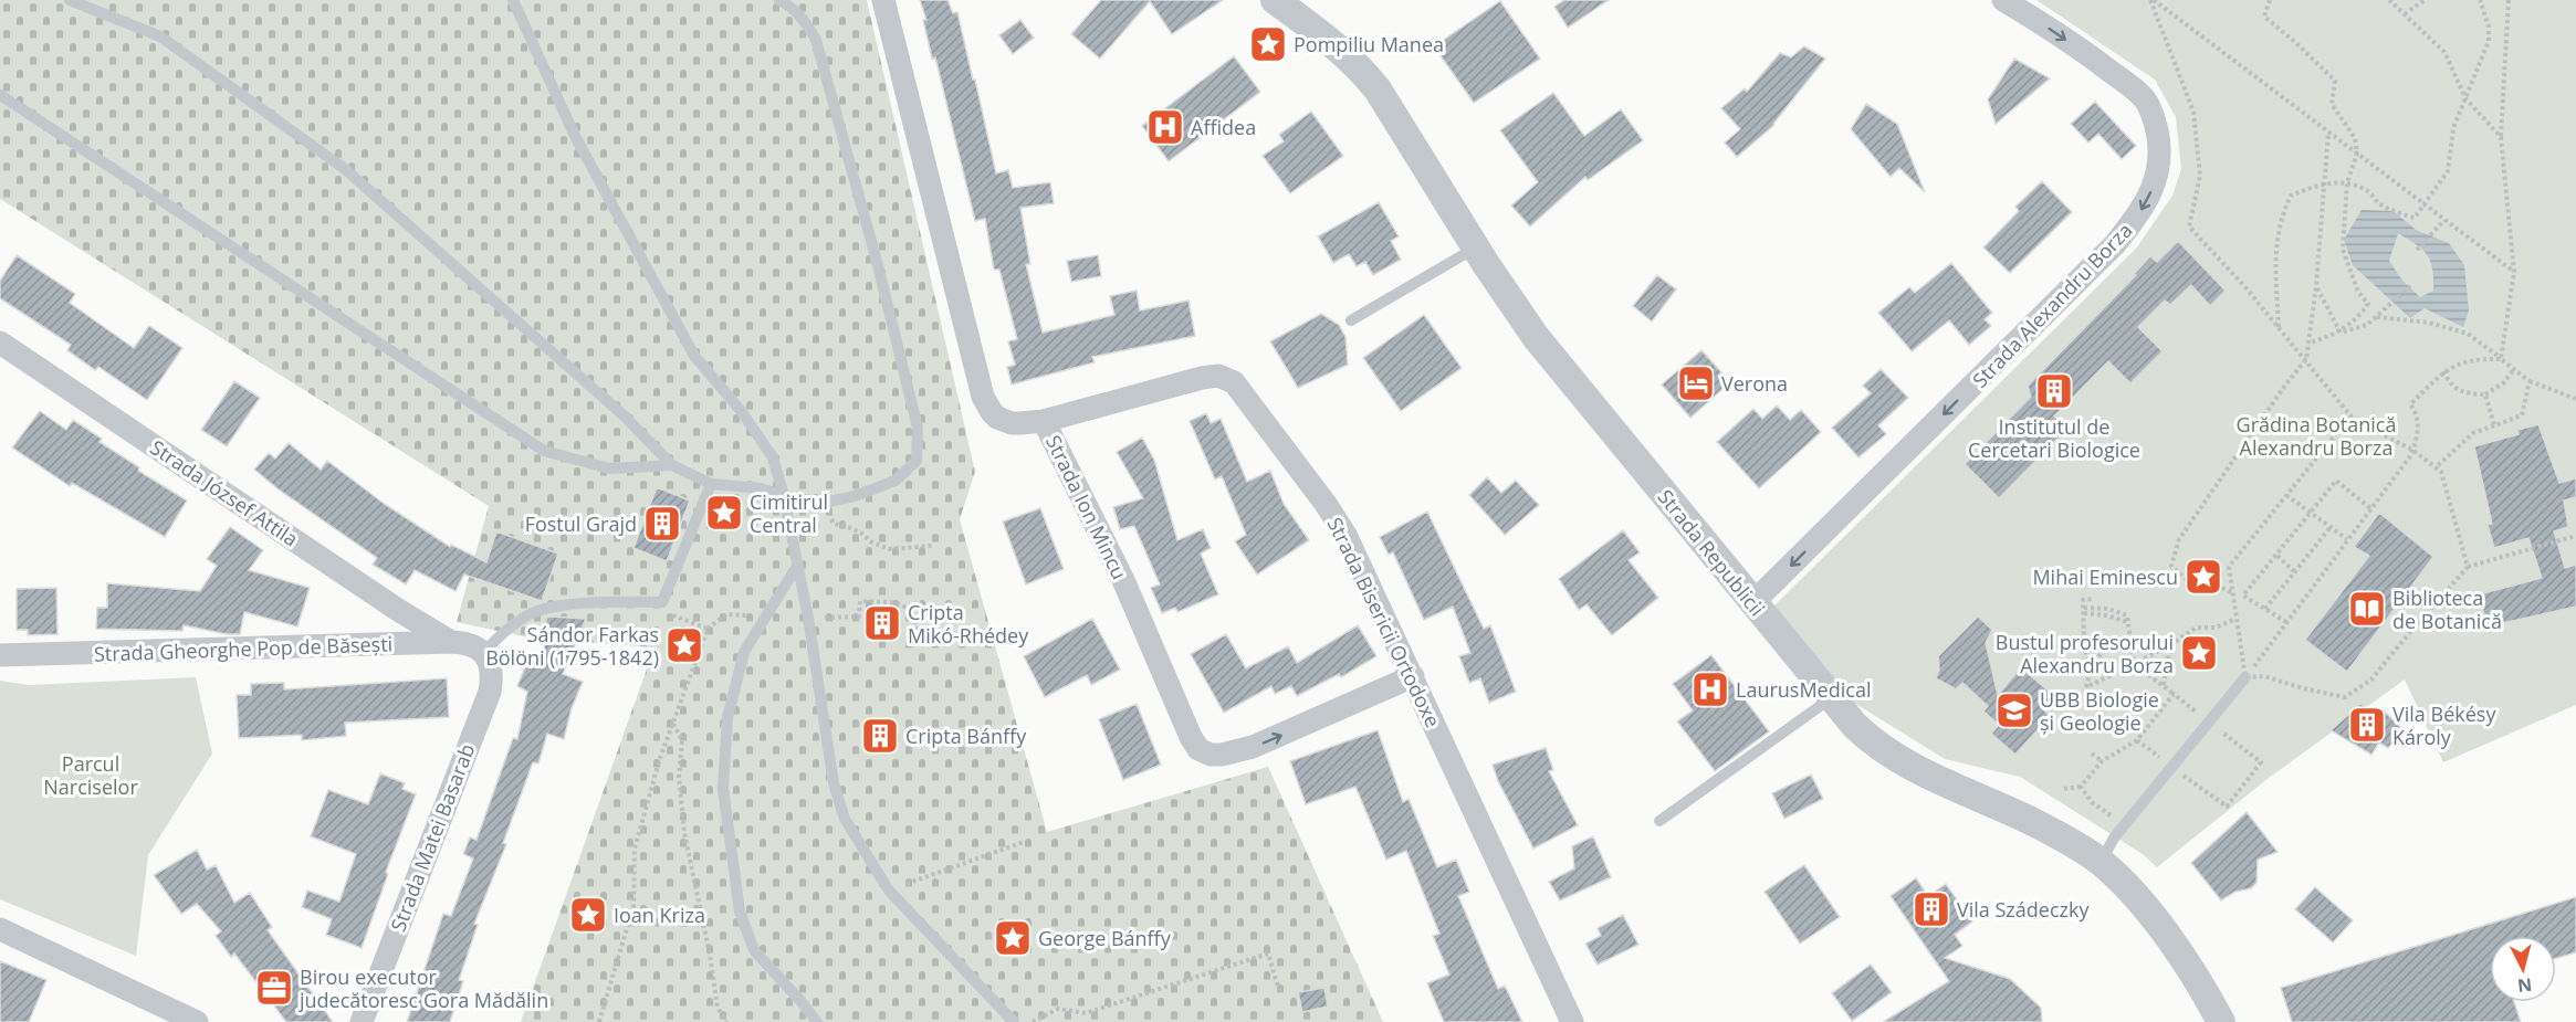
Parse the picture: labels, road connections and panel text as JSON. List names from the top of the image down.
{
  "streets": {
    "street": [
      "Strada Alexandru Borza",
      "Strada József Attila",
      "Strada Ion Mincu",
      "Strada Republicii",
      "Strada Bisericii Ortodoxe",
      "Strada Gheorghe Pop de Băsești",
      "Strada Matei Basarab"
    ]
  },
  "crossings": [
    ["Strada Alexandru Borza", "Strada Republicii"],
    ["Strada József Attila", "Strada Gheorghe Pop de Băsești"],
    ["Strada Ion Mincu", "Strada Bisericii Ortodoxe"],
    ["Strada Gheorghe Pop de Băsești", "Strada Matei Basarab"]
  ],
  "parks": ["Grădina Botanică Alexandru Borza", "Parcul Narciselor"],
  "places": {
    "place": [
      "Pompiliu Manea",
      "Cimitirul Central",
      "Mihai Eminescu",
      "Sándor Farkas Bölöni (1795-1842)",
      "Bustul profesorului Alexandru Borza",
      "Ioan Kriza",
      "George Bánffy"
    ],
    "hospital": ["Affidea", "LaurusMedical"],
    "hotel": ["Verona"],
    "building": [
      "Institutul de Cercetari Biologice",
      "Fostul Grajd",
      "Cripta Mikó-Rhédey",
      "Vila Békésy Károly",
      "Cripta Bánffy",
      "Vila Szádeczky"
    ],
    "library": ["Biblioteca de Botanică"],
    "school or university": ["UBB Biologie și Geologie"],
    "office": ["Birou executor judecătoresc Gora Mădălin"]
  },
  "north": "bottom"
}
